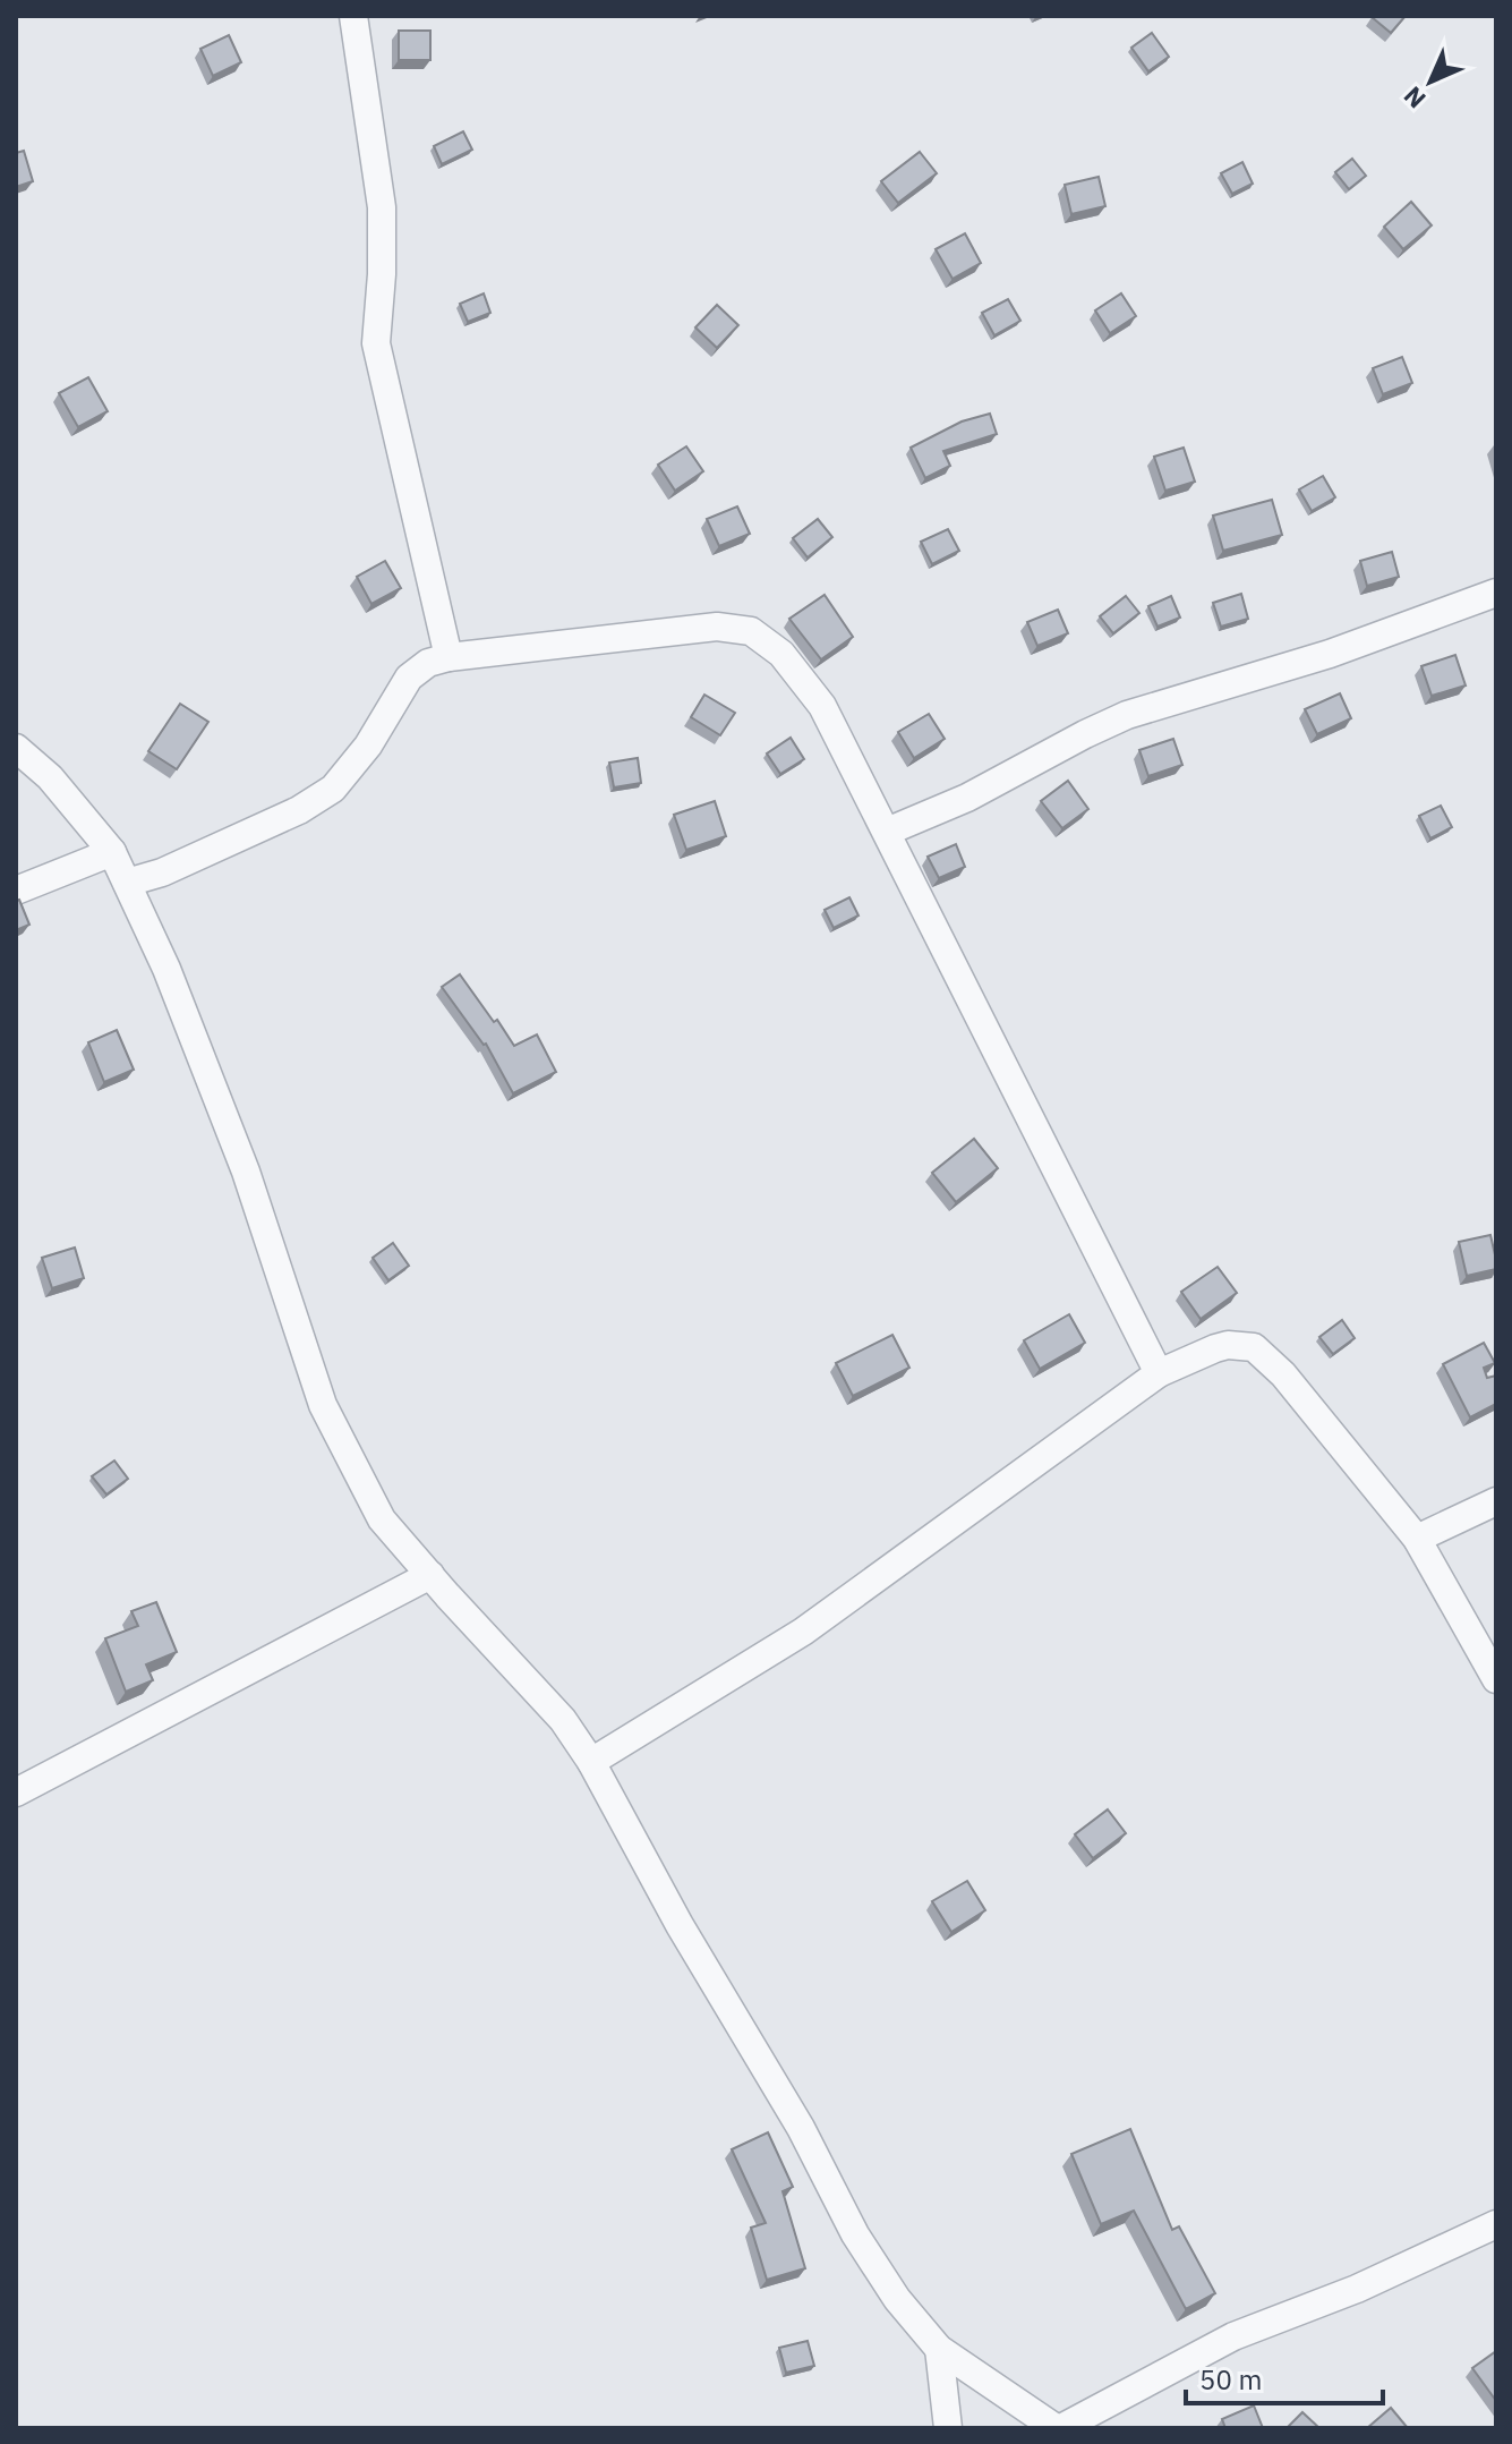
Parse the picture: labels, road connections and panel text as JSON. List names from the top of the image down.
{
  "scale_bar": "50 m",
  "north": "bottom left"
}
